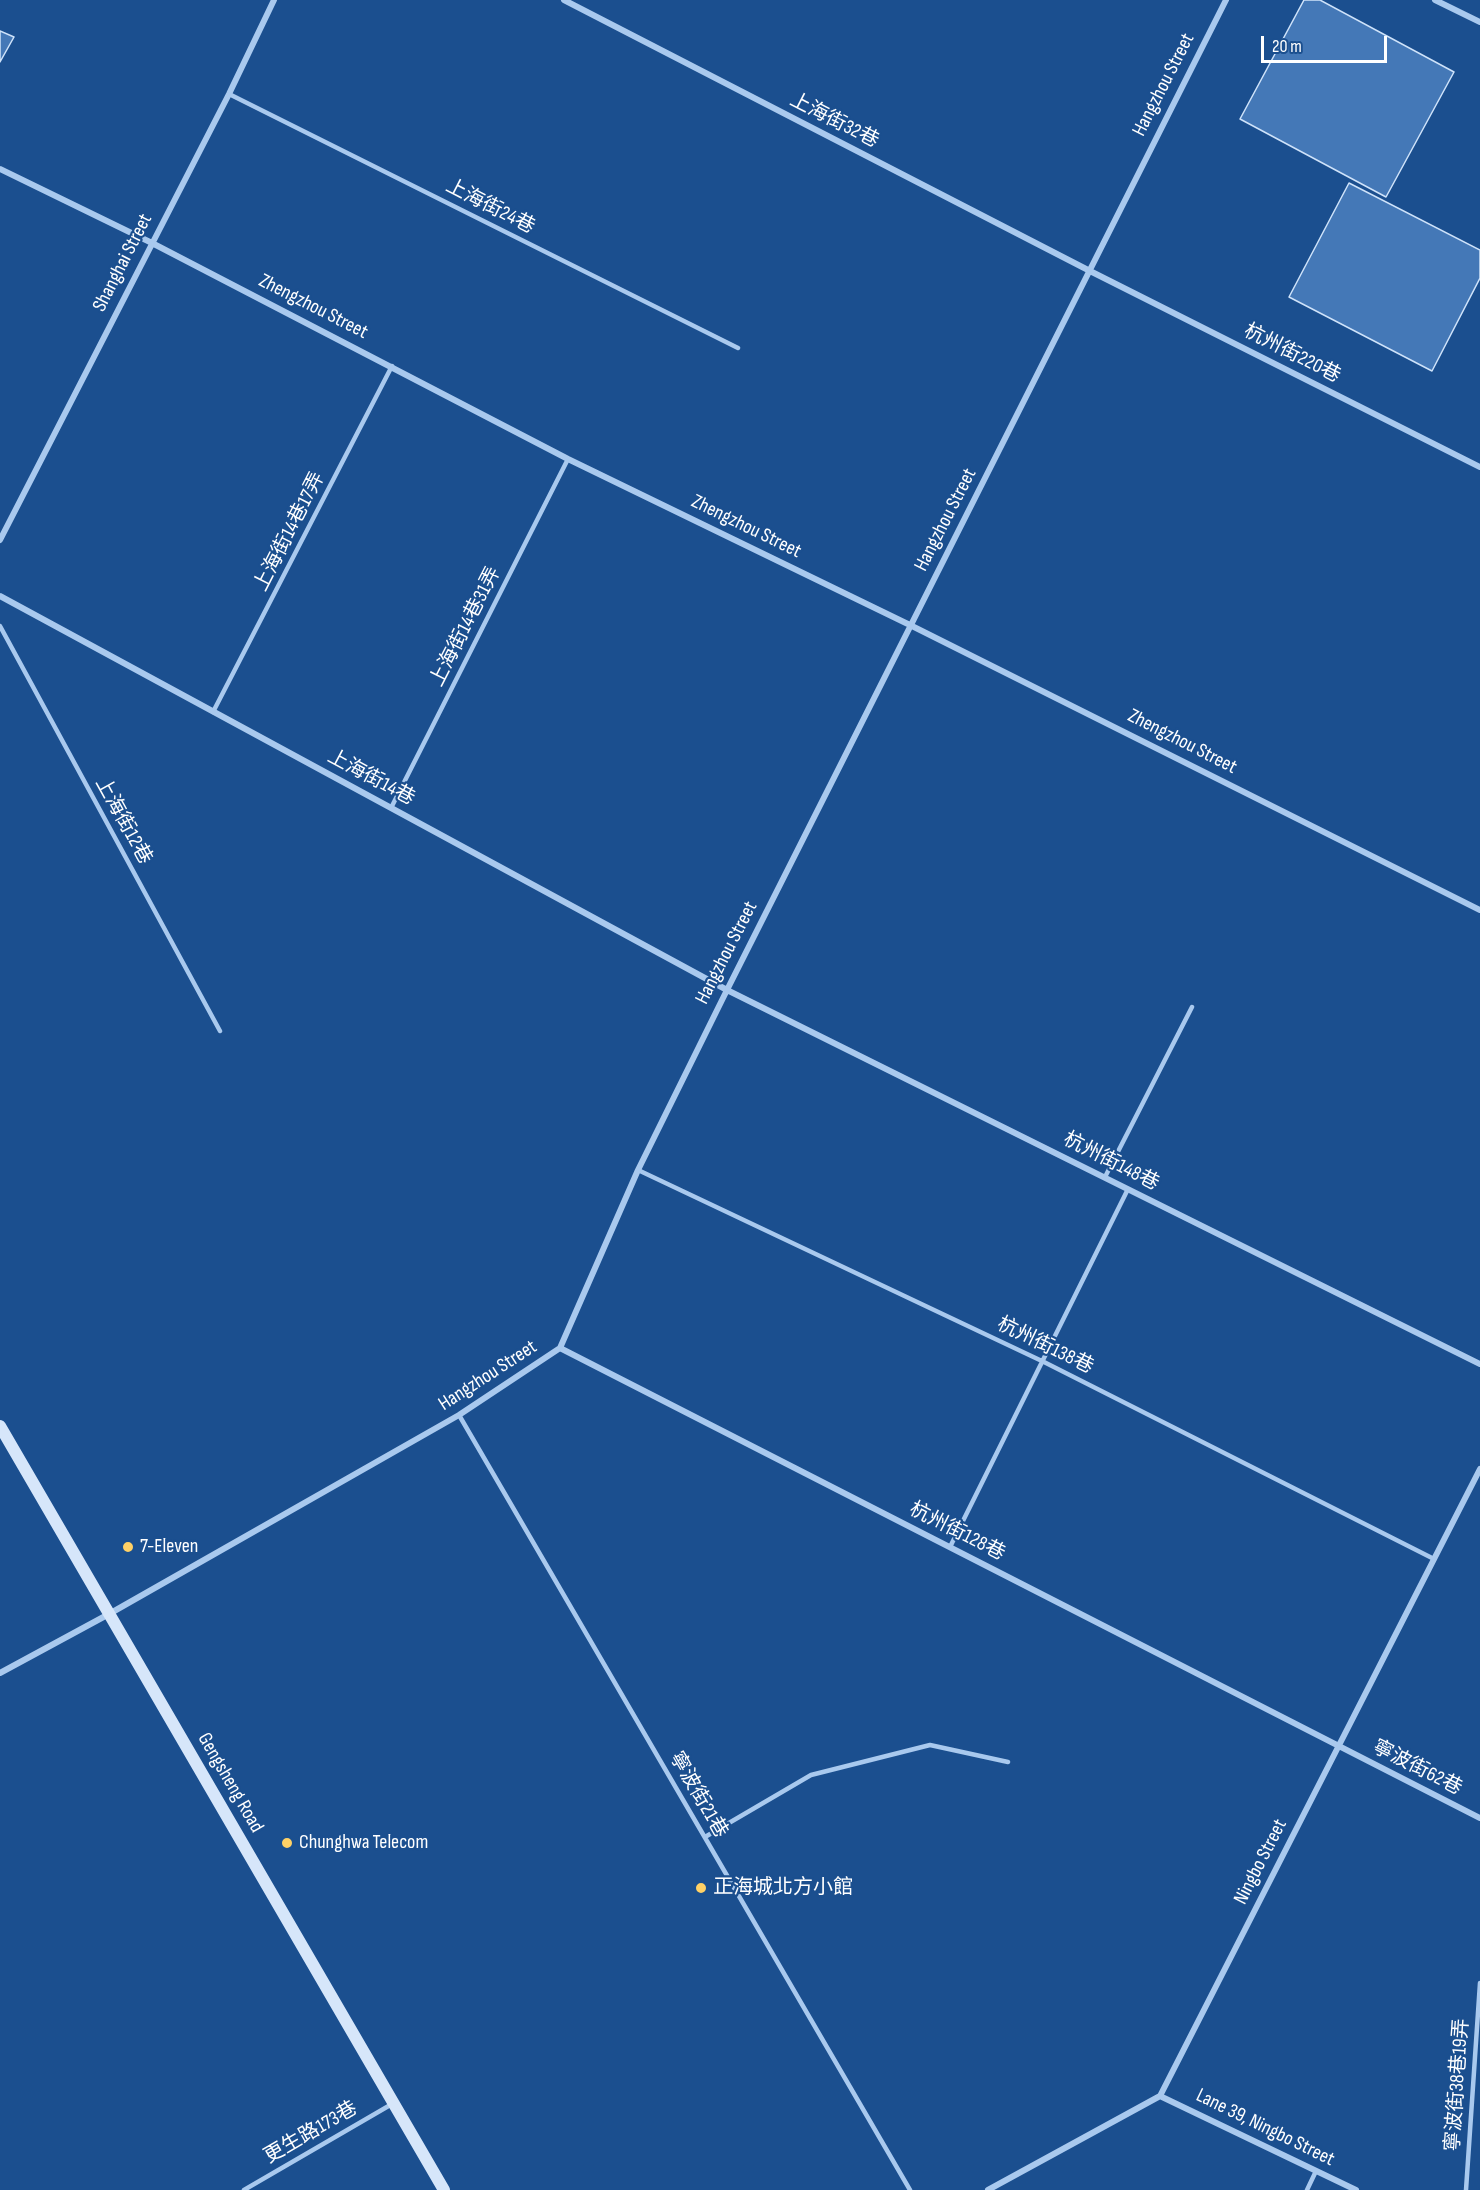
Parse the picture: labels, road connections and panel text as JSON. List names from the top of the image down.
{
  "streets": {
    "street": [
      "Hangzhou Street",
      "上海街32巷",
      "Shanghai Street",
      "Zhengzhou Street",
      "杭州街220巷",
      "上海街14巷",
      "杭州街148巷",
      "杭州街128巷",
      "寧波街62巷",
      "Gengsheng Road",
      "Ningbo Street",
      "Lane 39, Ningbo Street"
    ],
    "lane": [
      "上海街24巷",
      "上海街14巷17弄",
      "上海街14巷31弄",
      "上海街12巷",
      "杭州街138巷",
      "寧波街21巷",
      "寧波街38巷19弄",
      "更生路173巷"
    ]
  },
  "crossings": [
    ["Hangzhou Street", "上海街32巷"],
    ["Hangzhou Street", "Zhengzhou Street"],
    ["Hangzhou Street", "杭州街220巷"],
    ["Hangzhou Street", "上海街14巷"],
    ["Hangzhou Street", "杭州街148巷"],
    ["Hangzhou Street", "杭州街138巷"],
    ["Hangzhou Street", "杭州街128巷"],
    ["Hangzhou Street", "Gengsheng Road"],
    ["Hangzhou Street", "寧波街21巷"],
    ["上海街32巷", "杭州街220巷"],
    ["上海街24巷", "Shanghai Street"],
    ["Shanghai Street", "Zhengzhou Street"],
    ["Zhengzhou Street", "上海街14巷17弄"],
    ["Zhengzhou Street", "上海街14巷31弄"],
    ["上海街14巷17弄", "上海街14巷"],
    ["上海街14巷31弄", "上海街14巷"],
    ["上海街14巷", "杭州街148巷"],
    ["杭州街138巷", "Ningbo Street"],
    ["杭州街128巷", "寧波街62巷"],
    ["杭州街128巷", "Ningbo Street"],
    ["寧波街62巷", "Ningbo Street"],
    ["Gengsheng Road", "更生路173巷"],
    ["Ningbo Street", "Lane 39, Ningbo Street"]
  ],
  "places": ["7-Eleven", "Chunghwa Telecom", "正海城北方小館"],
  "scale_bar": "20 m"
}
